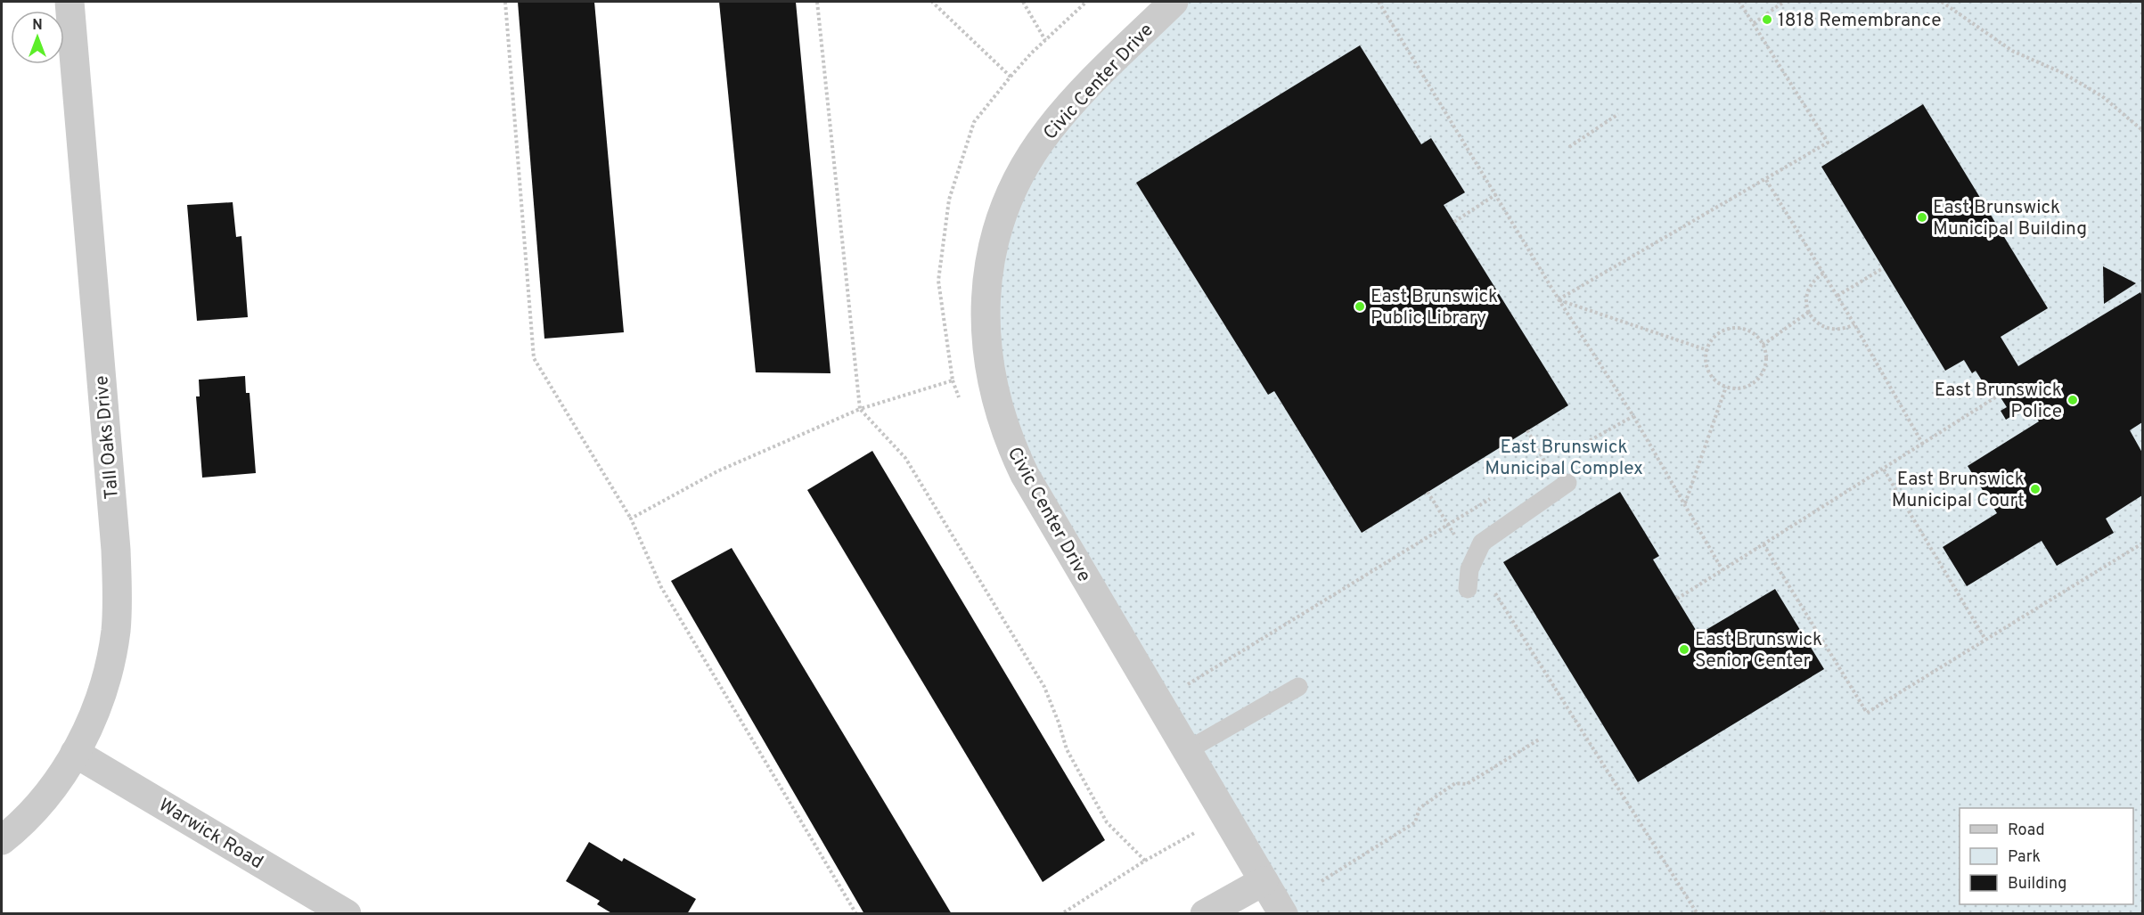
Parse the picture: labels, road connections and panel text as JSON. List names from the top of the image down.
{
  "streets": {
    "street": ["Civic Center Drive", "Tall Oaks Drive", "Warwick Road"]
  },
  "crossings": [
    ["Tall Oaks Drive", "Warwick Road"]
  ],
  "parks": ["East Brunswick Municipal Complex"],
  "places": [
    "1818 Remembrance",
    "East Brunswick Municipal Building",
    "East Brunswick Public Library",
    "East Brunswick Police",
    "East Brunswick Municipal Court",
    "East Brunswick Senior Center"
  ],
  "legend": ["Road", "Park", "Building"],
  "north": "top"
}
